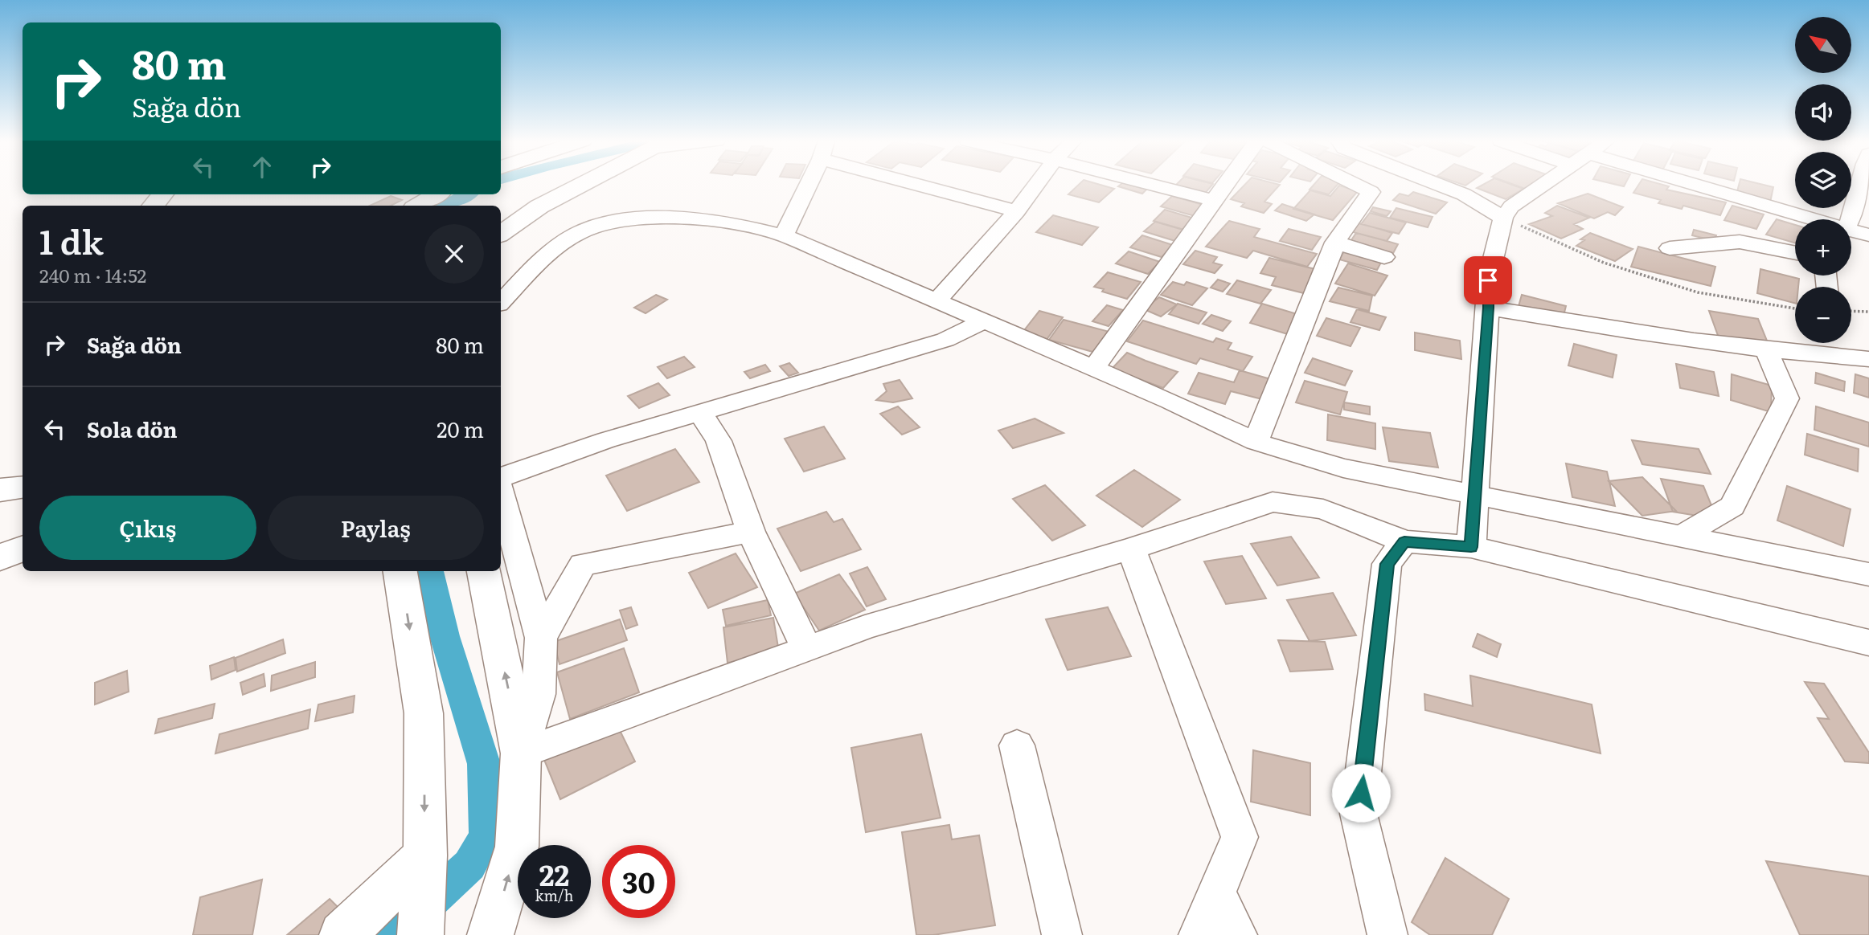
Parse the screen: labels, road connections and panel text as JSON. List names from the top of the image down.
{
  "north": "top left",
  "page": {
    "map_buttons": ["+", "−"],
    "turn": ["80 m", "Sağa dön"],
    "heading": ["1 dk", "240 m · 14:52"],
    "list": [
      {
        "name": "Sağa dön",
        "value": "80 m"
      },
      {
        "name": "Sola dön",
        "value": "20 m"
      }
    ],
    "buttons": ["Çıkış", "Paylaş"],
    "speed": "22 km/h",
    "limit": "30"
  }
}
